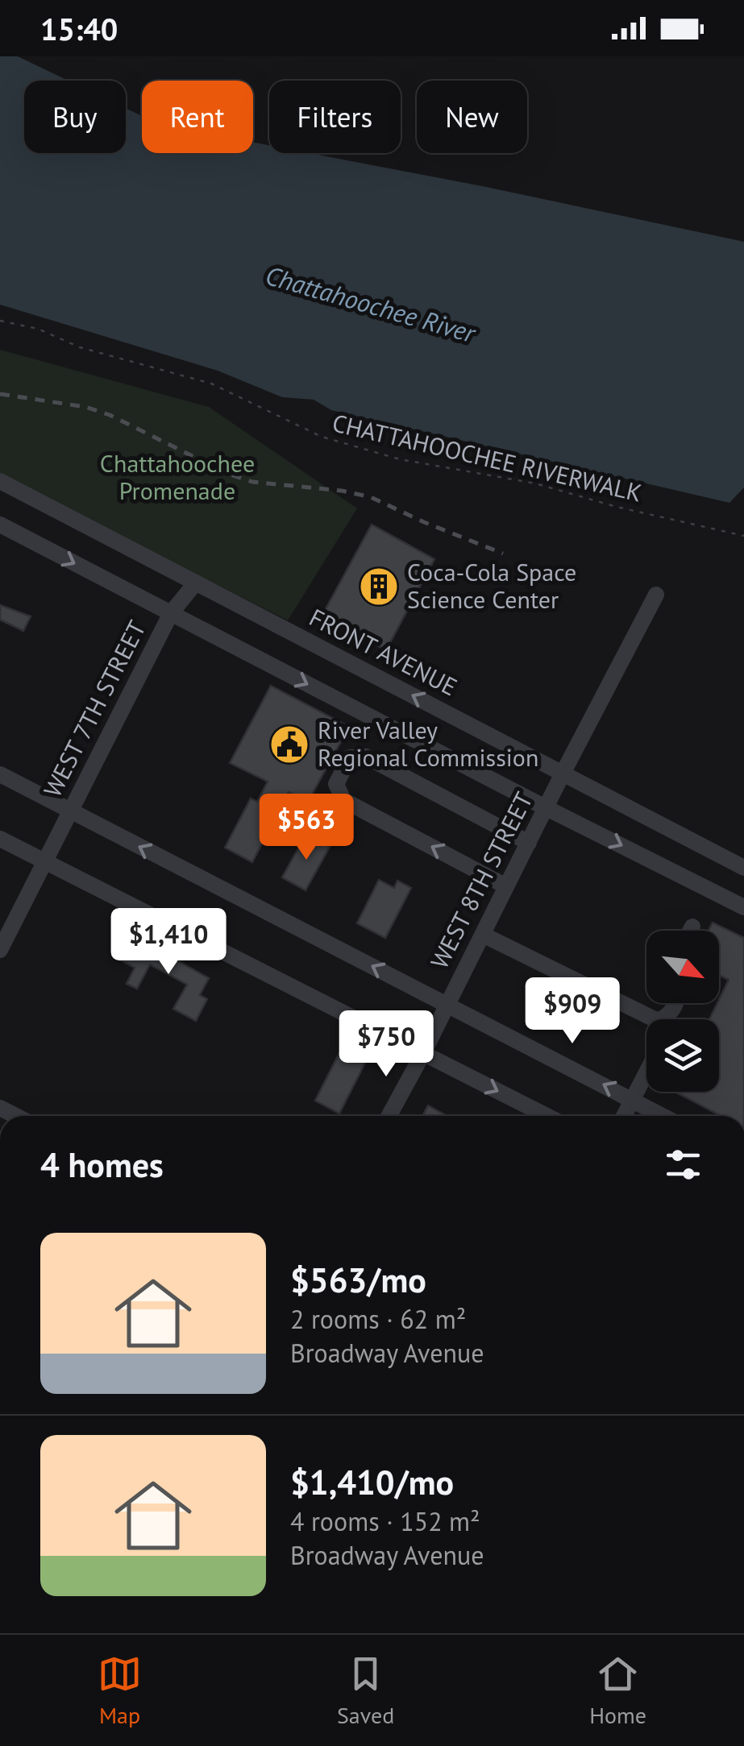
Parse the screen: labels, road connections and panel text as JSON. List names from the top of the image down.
{
  "streets": {
    "street": ["FRONT AVENUE", "WEST 7TH STREET", "WEST 8TH STREET"],
    "path": ["CHATTAHOOCHEE RIVERWALK"]
  },
  "crossings": [
    ["FRONT AVENUE", "WEST 7TH STREET"],
    ["FRONT AVENUE", "WEST 8TH STREET"]
  ],
  "water": ["Chattahoochee River"],
  "parks": ["Chattahoochee Promenade"],
  "places": {
    "building": ["Coca-Cola Space Science Center"],
    "public building": ["River Valley Regional Commission"]
  },
  "north": "bottom right",
  "page": {
    "status": "15:40",
    "chip": [
      "Buy",
      "Rent",
      "Filters",
      "New"
    ],
    "price": [
      "$563",
      "$1,410",
      "$909",
      "$750"
    ],
    "heading": "4 homes",
    "list": [
      {
        "name": "$563/mo",
        "note": "2 rooms · 62 m² · Broadway Avenue"
      },
      {
        "name": "$1,410/mo",
        "note": "4 rooms · 152 m² · Broadway Avenue"
      }
    ],
    "tabs": ["Map", "Saved", "Home"]
  }
}
